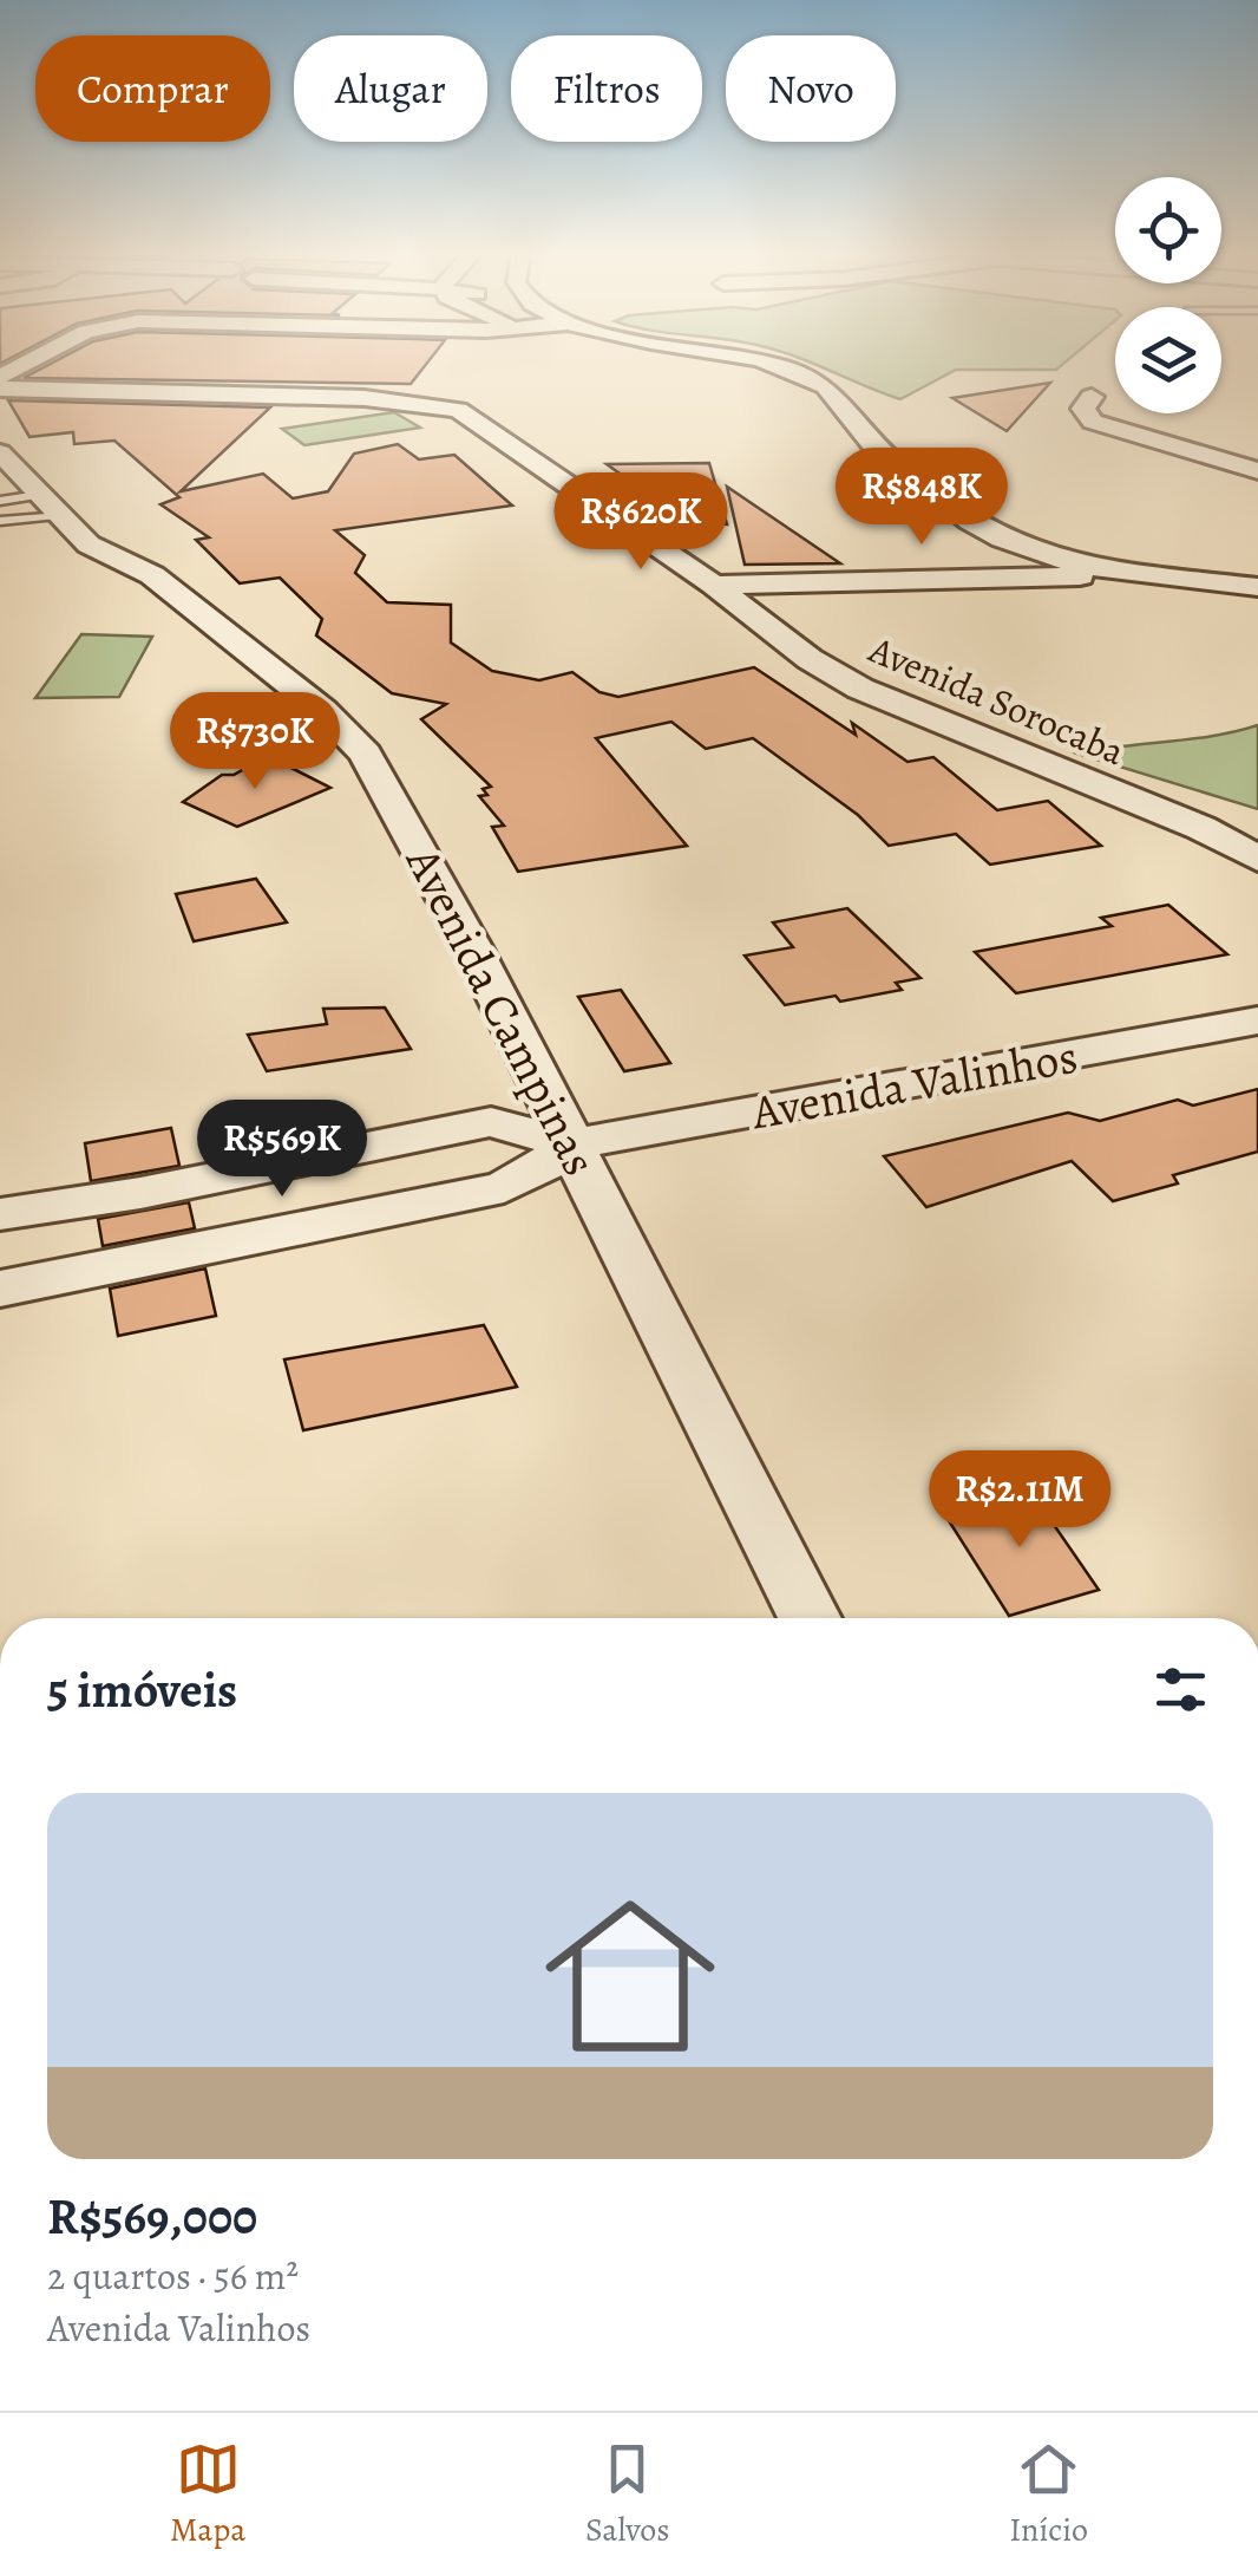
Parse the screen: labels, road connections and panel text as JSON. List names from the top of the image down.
{
  "streets": {
    "street": ["Avenida Sorocaba", "Avenida Campinas", "Avenida Valinhos"]
  },
  "crossings": [
    ["Avenida Campinas", "Avenida Valinhos"]
  ],
  "page": {
    "chip": [
      "Comprar",
      "Alugar",
      "Filtros",
      "Novo"
    ],
    "price": [
      "R$848K",
      "R$620K",
      "R$730K",
      "R$569K",
      "R$2.11M"
    ],
    "heading": "5 imóveis",
    "list": [
      {
        "name": "R$569,000",
        "note": "2 quartos · 56 m² · Avenida Valinhos"
      }
    ],
    "tabs": ["Mapa", "Salvos", "Início"]
  }
}
